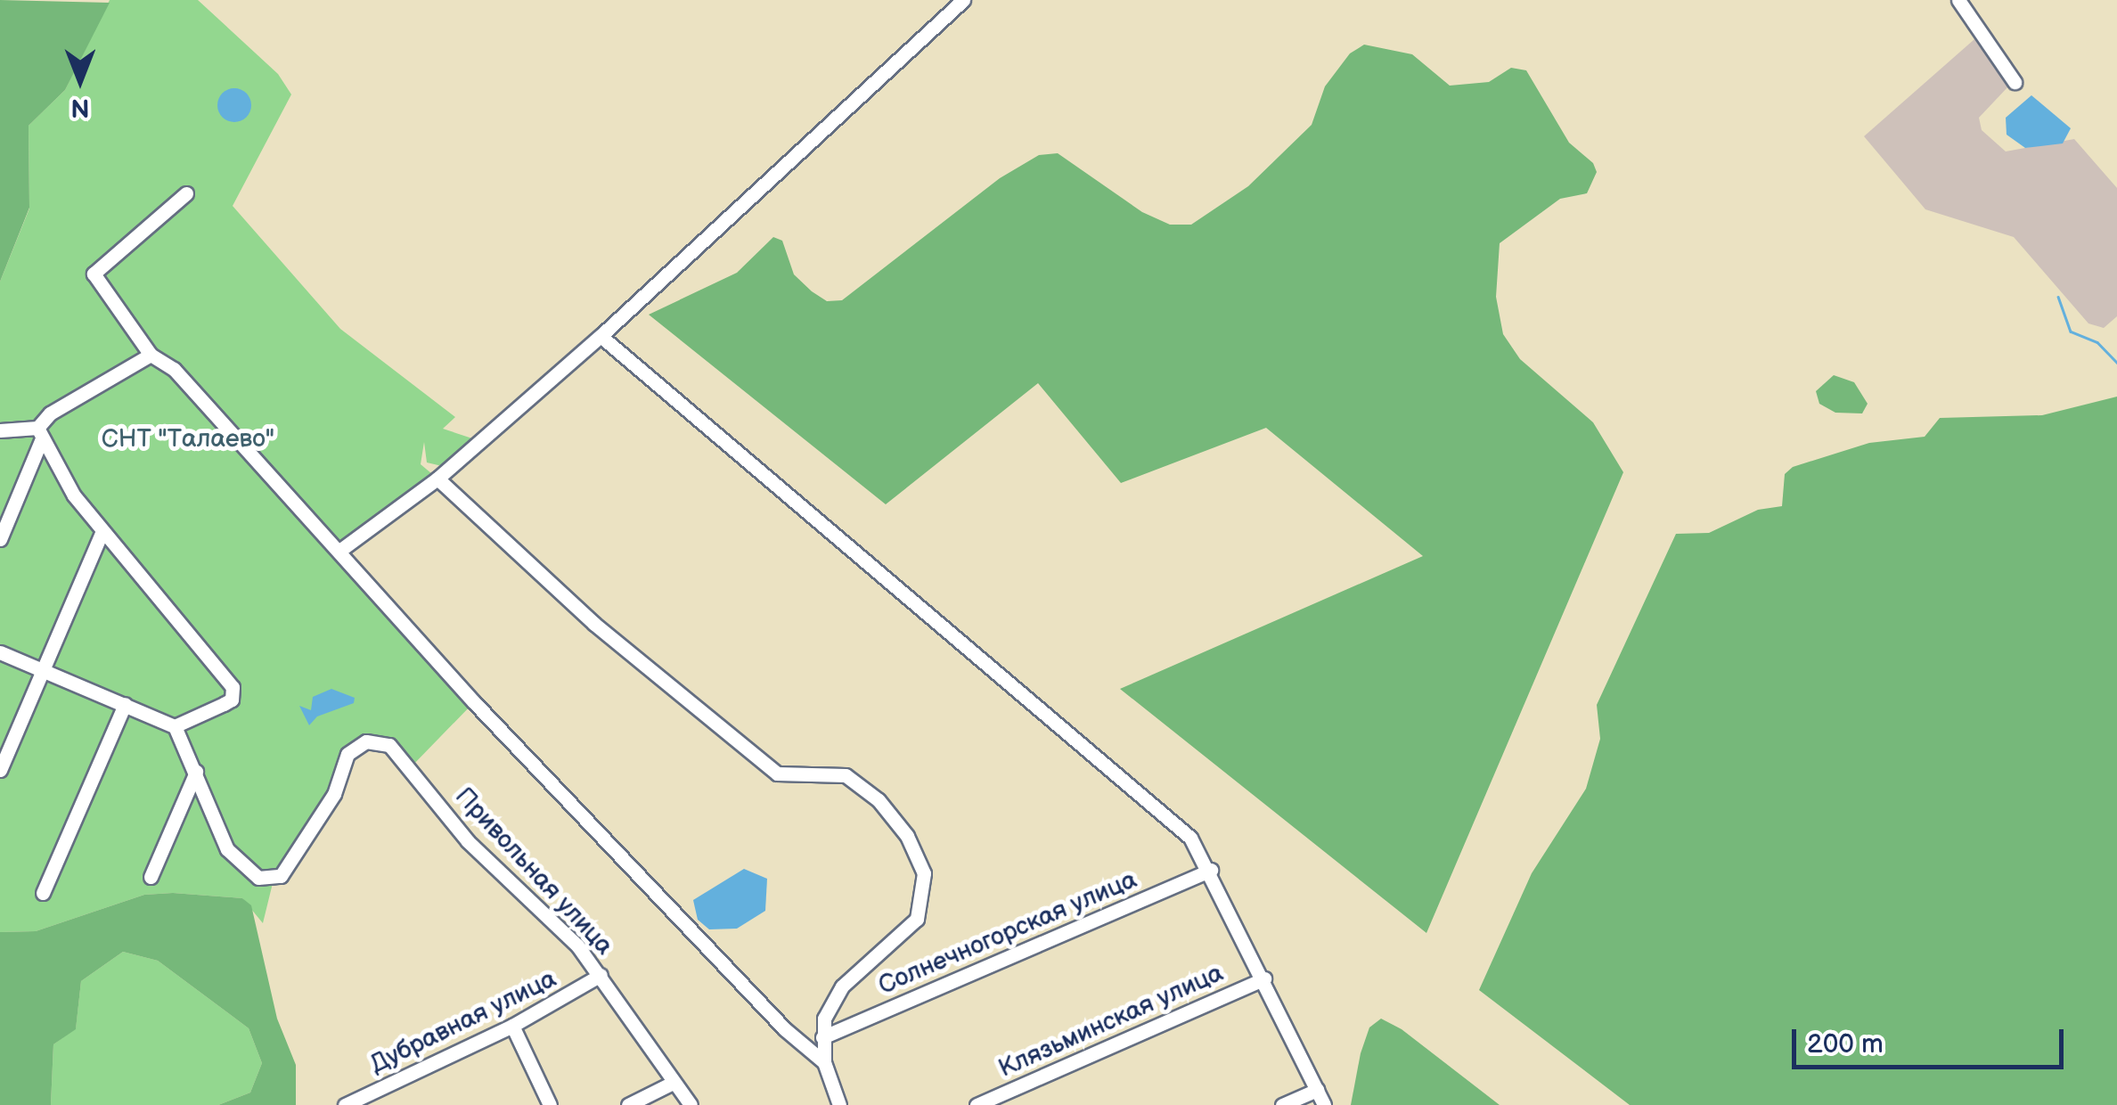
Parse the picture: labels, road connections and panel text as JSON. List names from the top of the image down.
{
  "streets": {
    "street": [
      "Привольная улица",
      "Солнечногорская улица",
      "Клязьминская улица",
      "Дубравная улица"
    ]
  },
  "crossings": [
    ["Привольная улица", "Дубравная улица"]
  ],
  "parks": ["СНТ \"Талаево\""],
  "scale_bar": "200 m",
  "north": "bottom"
}
